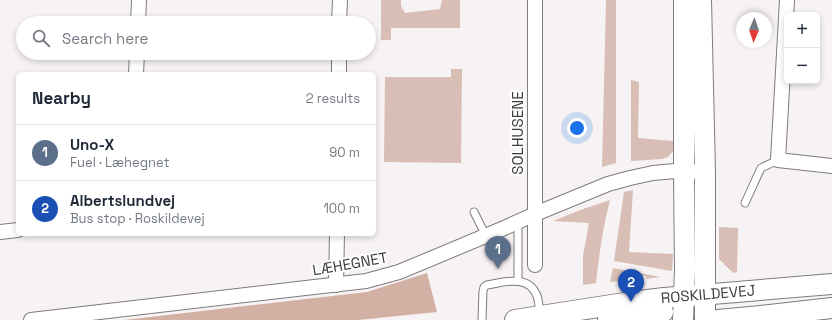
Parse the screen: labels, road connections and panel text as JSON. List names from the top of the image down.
{
  "streets": {
    "main road": ["ROSKILDEVEJ"],
    "street": ["SOLHUSENE", "LÆHEGNET"]
  },
  "crossings": [
    ["SOLHUSENE", "LÆHEGNET"]
  ],
  "north": "bottom",
  "page": {
    "map_buttons": ["+", "−"],
    "search": "Search here",
    "heading": ["Nearby", "2 results"],
    "list": [
      {
        "mark": "1",
        "name": "Uno-X",
        "note": "Fuel · Læhegnet",
        "value": "90 m"
      },
      {
        "mark": "2",
        "name": "Albertslundvej",
        "note": "Bus stop · Roskildevej",
        "value": "100 m"
      }
    ],
    "pins": ["1", "2"]
  }
}
